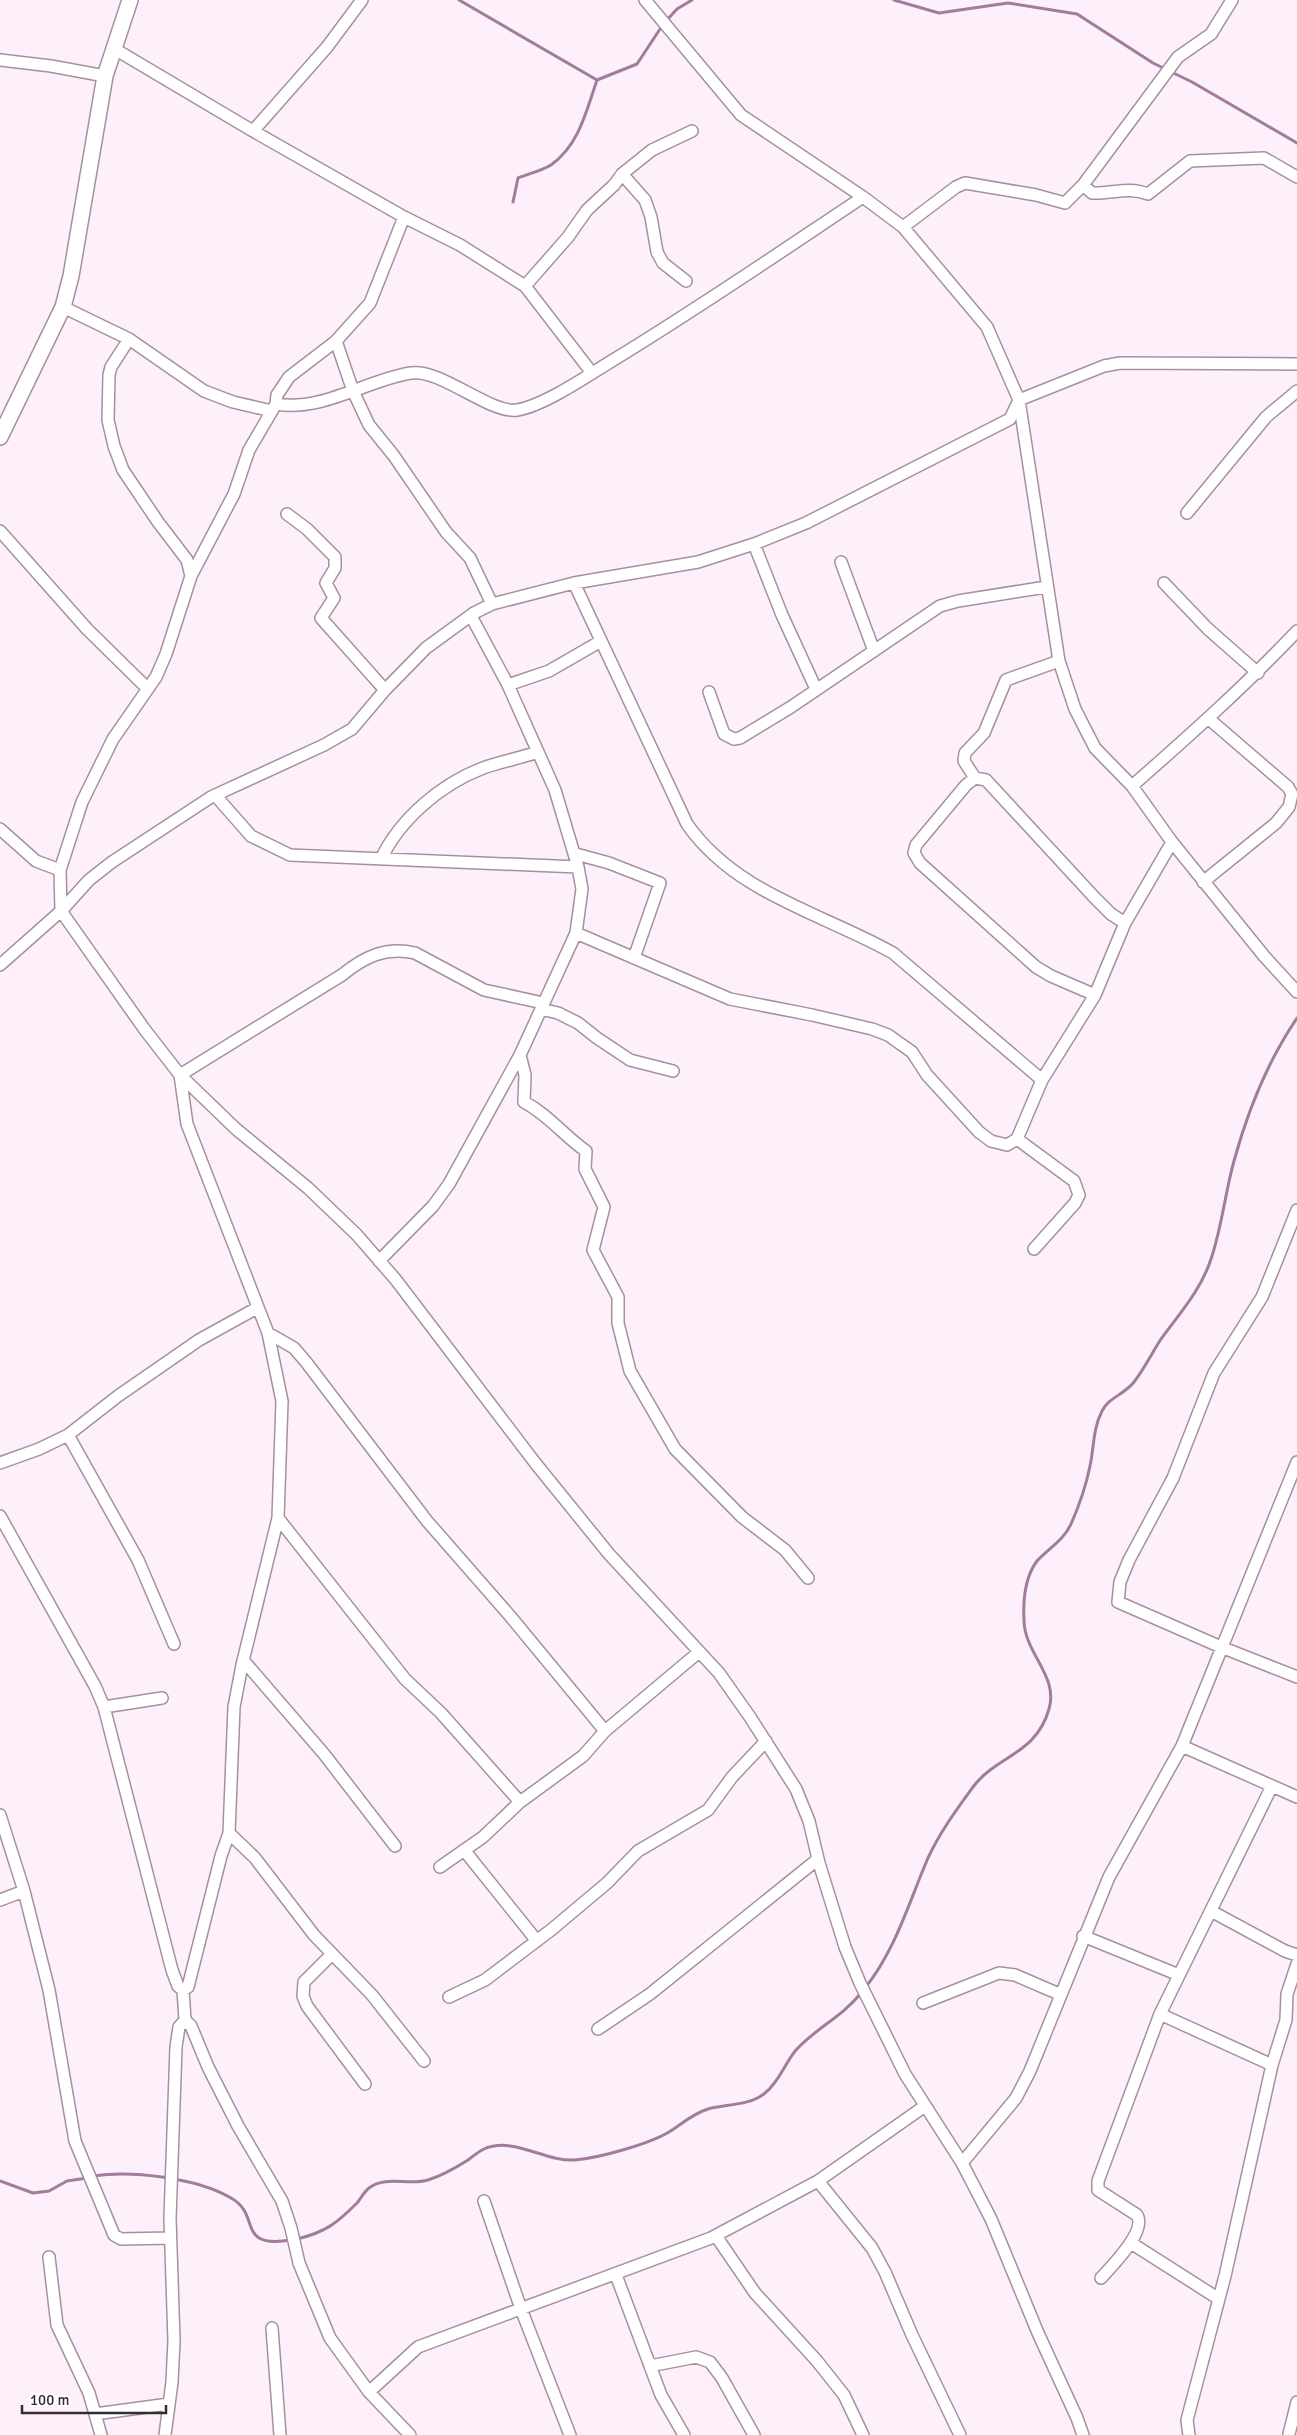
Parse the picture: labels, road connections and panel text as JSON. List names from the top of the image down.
{
  "scale_bar": "100 m"
}
